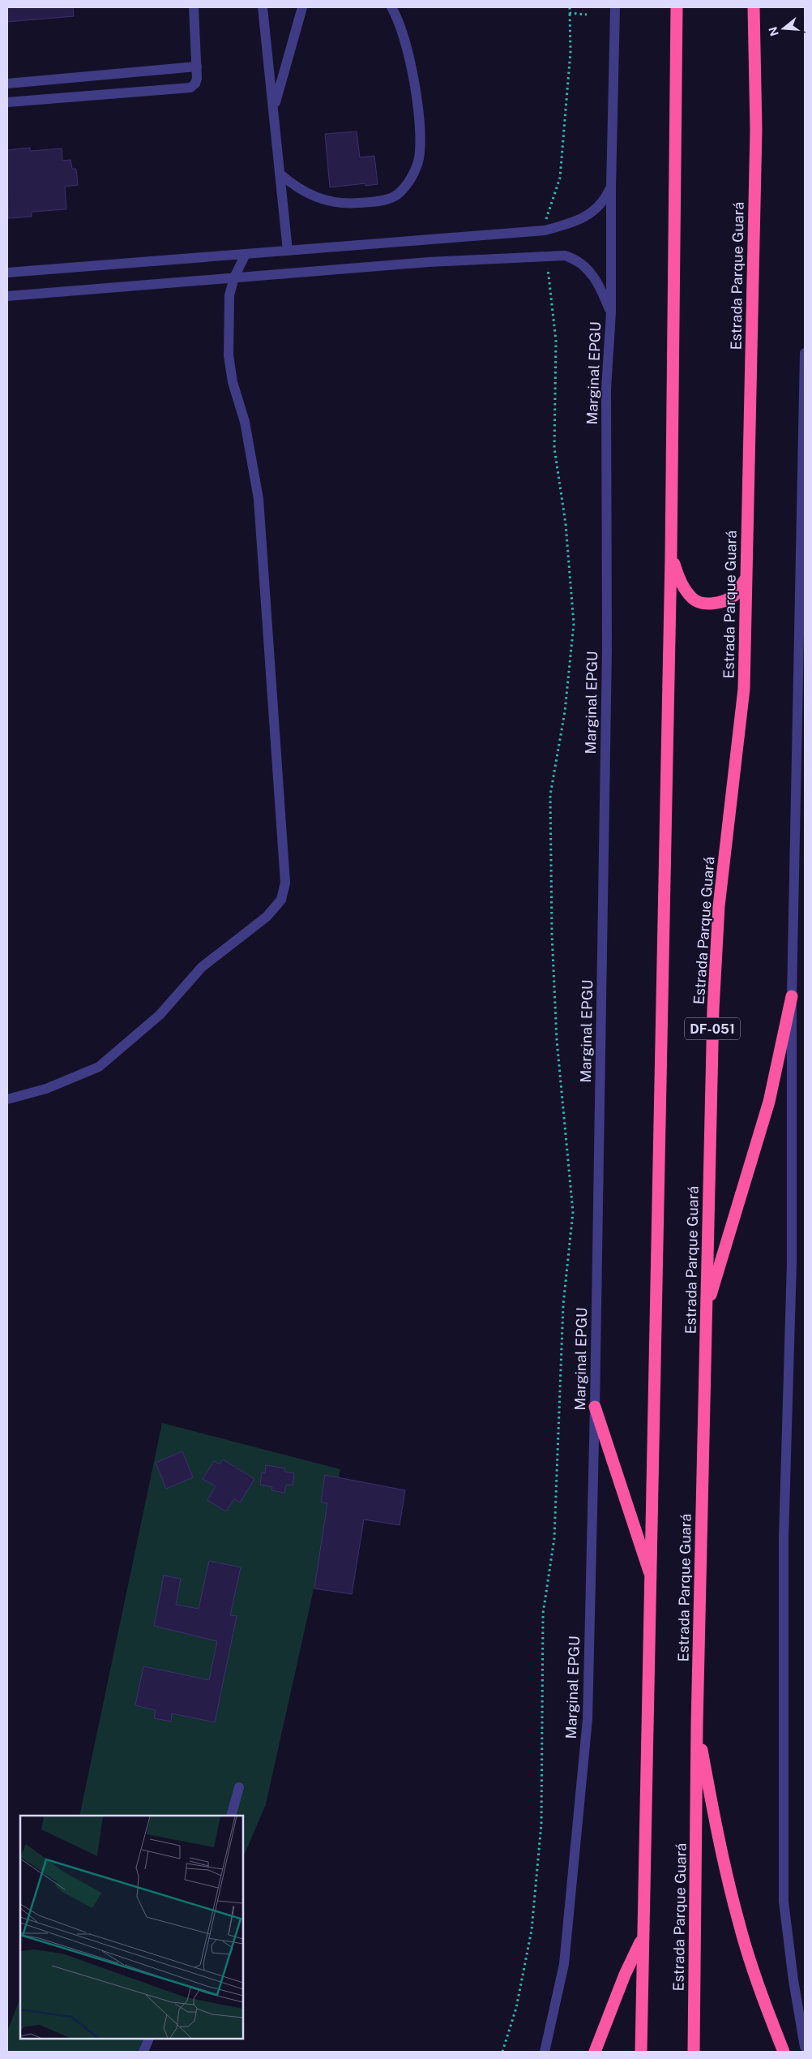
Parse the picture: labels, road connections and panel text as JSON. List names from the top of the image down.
{
  "streets": {
    "highway": ["Estrada Parque Guará", "DF-051"],
    "street": ["Marginal EPGU"]
  },
  "north": "left"
}
